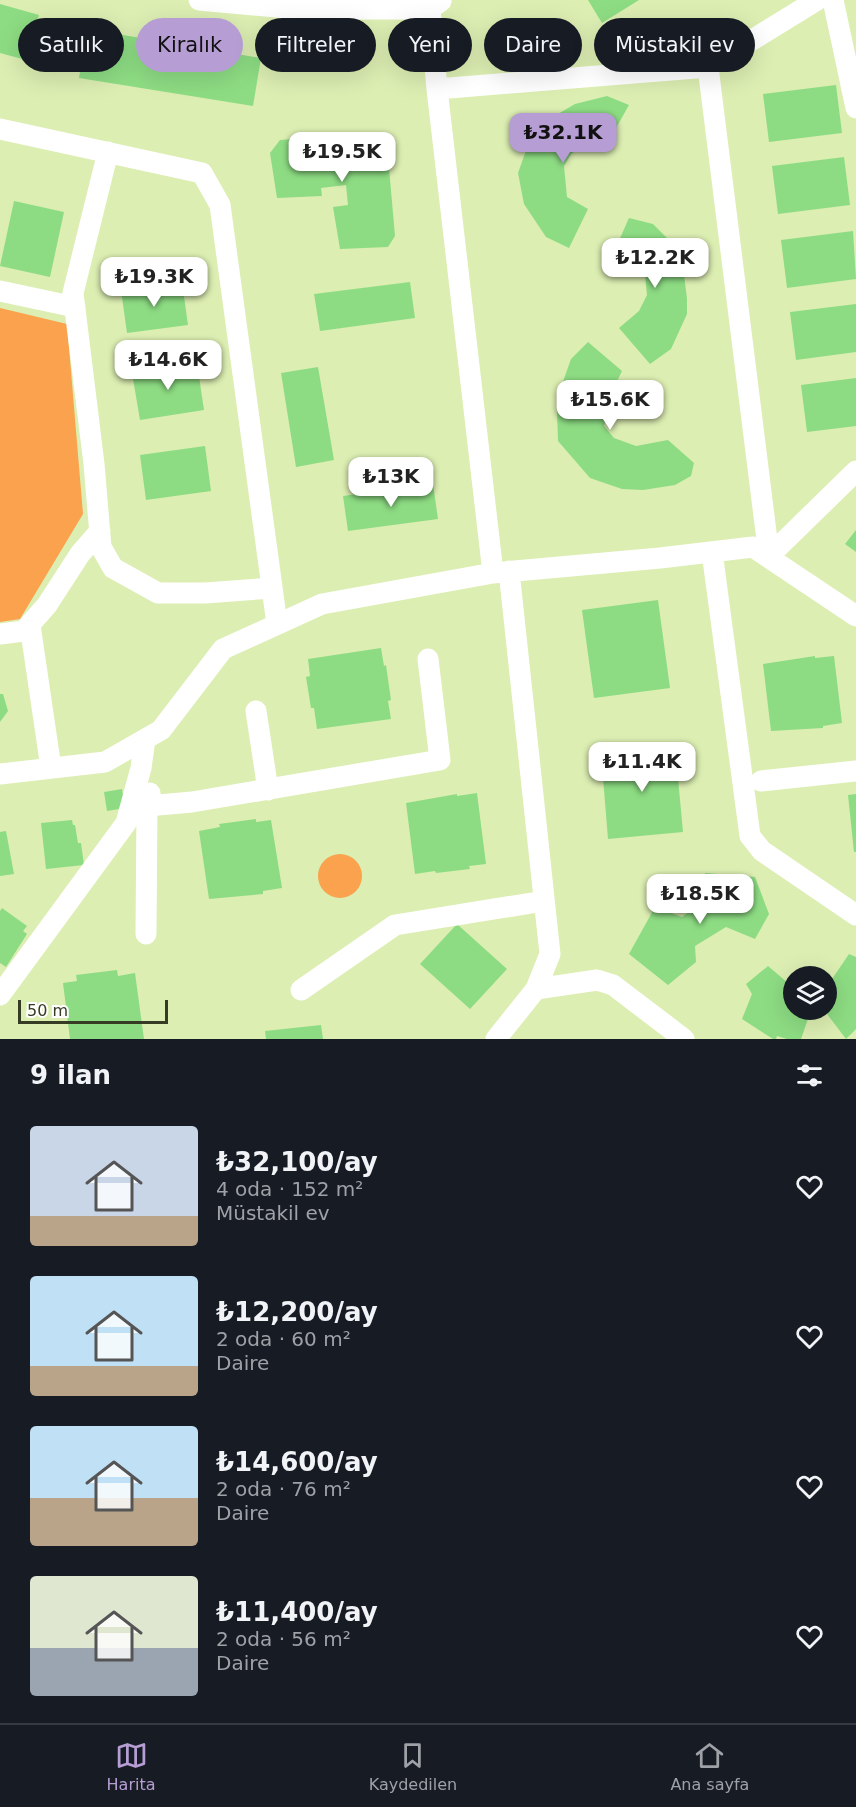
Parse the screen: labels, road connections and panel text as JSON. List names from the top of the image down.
{
  "scale_bar": "50 m",
  "page": {
    "chip": [
      "Satılık",
      "Kiralık",
      "Filtreler",
      "Yeni",
      "Daire",
      "Müstakil ev"
    ],
    "price": [
      "₺32.1K",
      "₺19.5K",
      "₺12.2K",
      "₺19.3K",
      "₺14.6K",
      "₺15.6K",
      "₺13K",
      "₺11.4K",
      "₺18.5K"
    ],
    "scale": "50 m",
    "heading": "9 ilan",
    "list": [
      {
        "name": "₺32,100/ay",
        "note": "4 oda · 152 m² · Müstakil ev"
      },
      {
        "name": "₺12,200/ay",
        "note": "2 oda · 60 m² · Daire"
      },
      {
        "name": "₺14,600/ay",
        "note": "2 oda · 76 m² · Daire"
      },
      {
        "name": "₺11,400/ay",
        "note": "2 oda · 56 m² · Daire"
      }
    ],
    "tabs": ["Harita", "Kaydedilen", "Ana sayfa"]
  }
}
